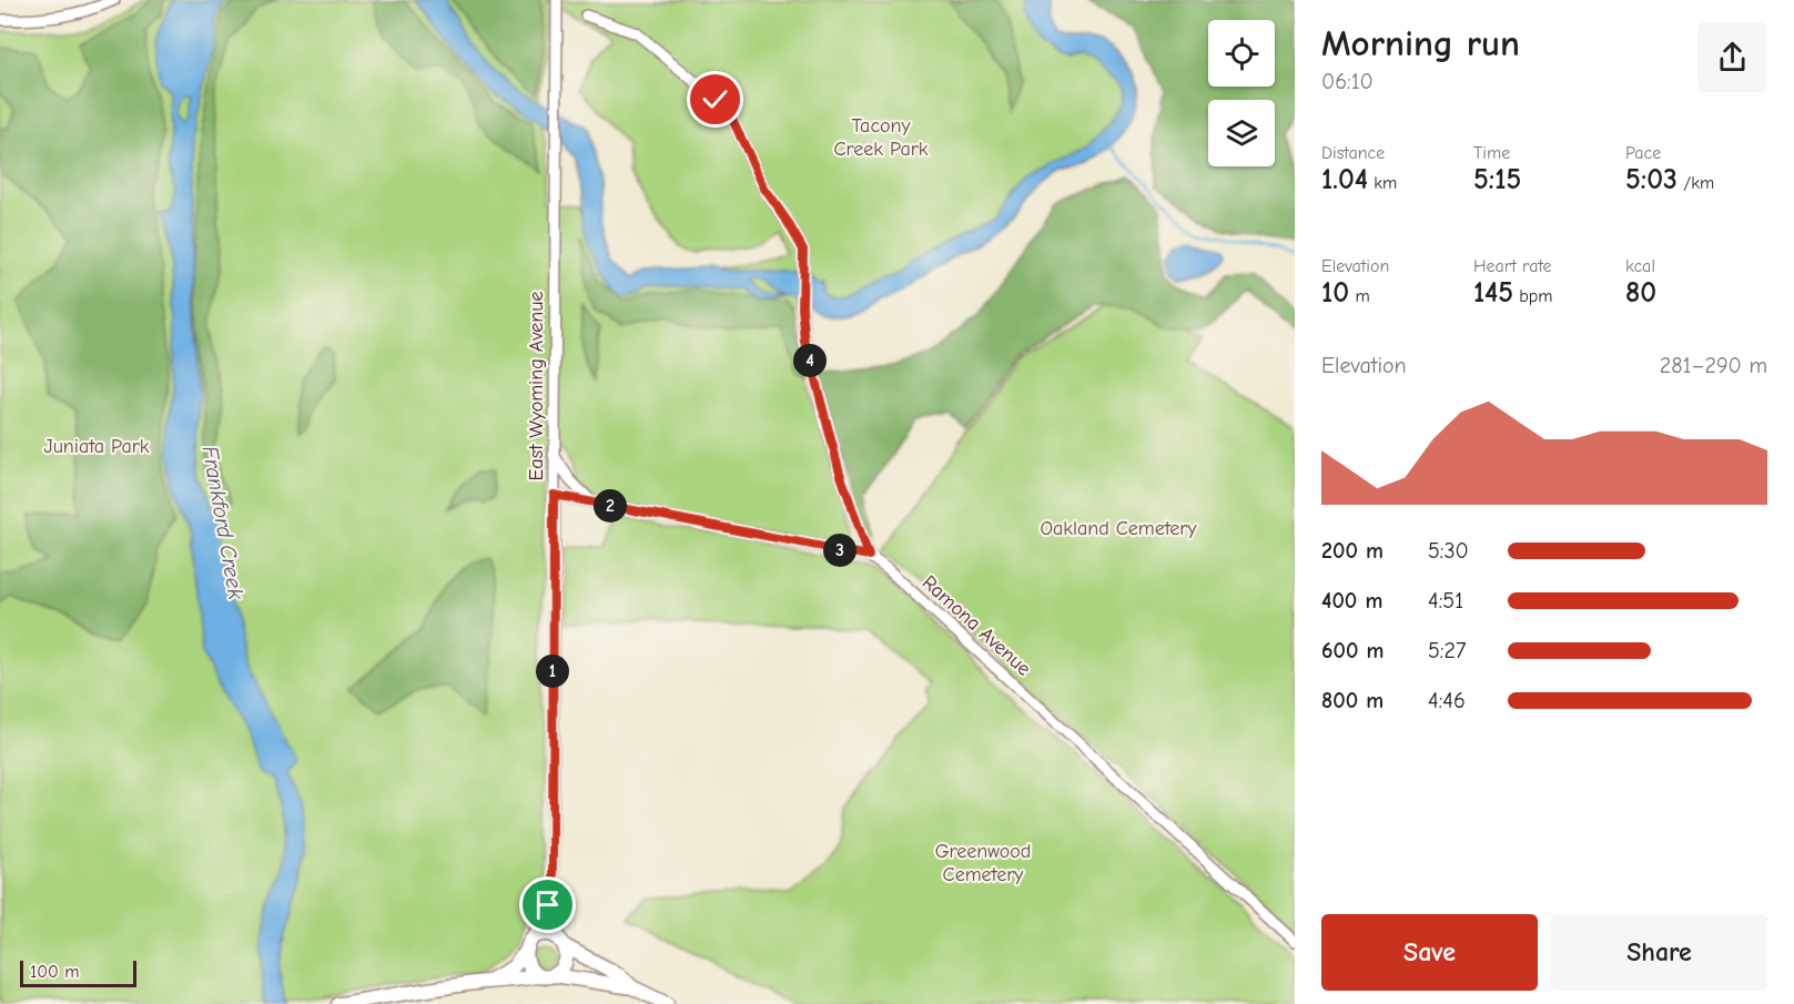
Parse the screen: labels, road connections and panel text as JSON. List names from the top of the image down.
{
  "streets": {
    "street": ["East Wyoming Avenue", "Ramona Avenue"]
  },
  "crossings": [
    ["East Wyoming Avenue", "Ramona Avenue"]
  ],
  "water": ["Frankford Creek"],
  "parks": [
    "Tacony Creek Park",
    "Juniata Park",
    "Oakland Cemetery",
    "Greenwood Cemetery"
  ],
  "scale_bar": "100 m",
  "page": {
    "heading": ["Morning run", "06:10"],
    "stats": [
      ["Distance", "1.04 km"],
      ["Time", "5:15"],
      ["Pace", "5:03 /km"],
      ["Elevation", "10 m"],
      ["Heart rate", "145 bpm"],
      ["kcal", "80"]
    ],
    "chart": ["Elevation", "281–290 m"],
    "pins": [
      "4",
      "2",
      "3",
      "1"
    ],
    "list": [
      {
        "name": "200 m",
        "note": "5:30"
      },
      {
        "name": "400 m",
        "note": "4:51"
      },
      {
        "name": "600 m",
        "note": "5:27"
      },
      {
        "name": "800 m",
        "note": "4:46"
      }
    ],
    "buttons": ["Save", "Share"],
    "scale": "100 m"
  }
}
